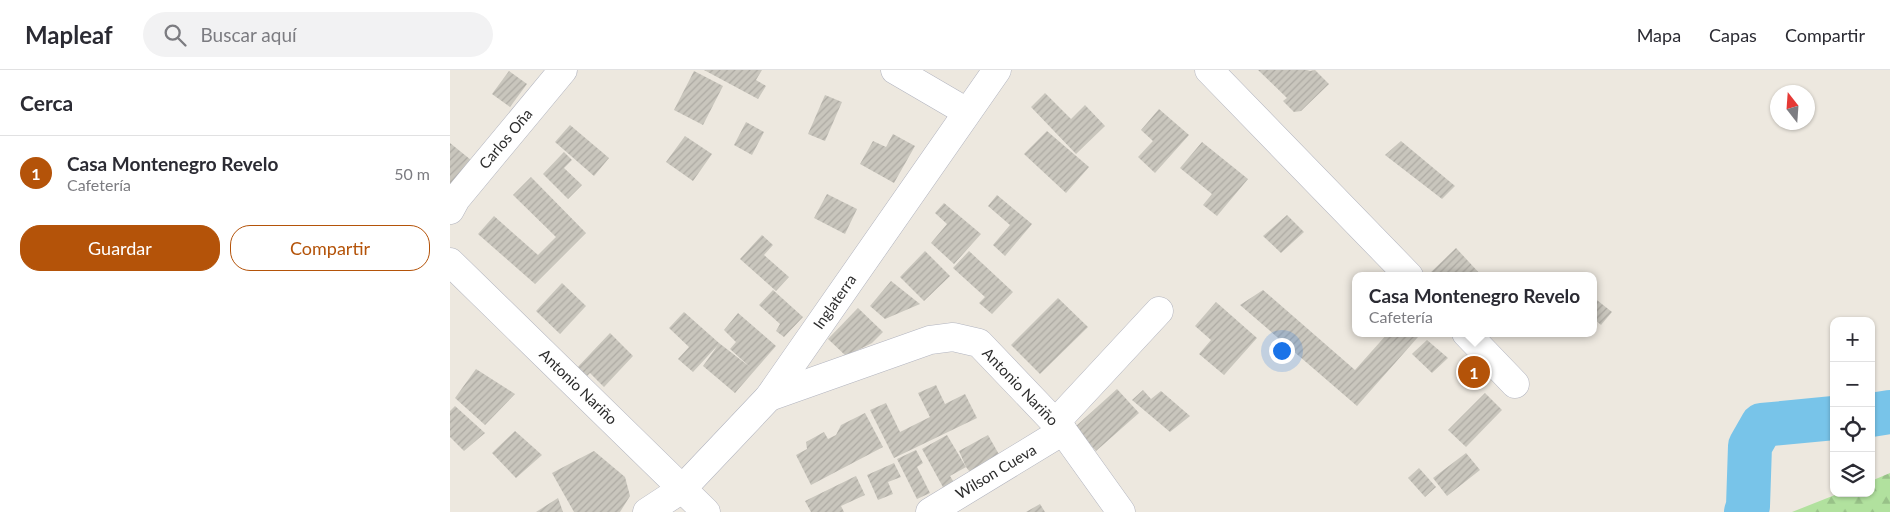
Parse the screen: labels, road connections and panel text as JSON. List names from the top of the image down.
{
  "streets": {
    "street": [
      "Carlos Oña",
      "Inglaterra",
      "Antonio Nariño",
      "Wilson Cueva"
    ]
  },
  "crossings": [
    ["Inglaterra", "Antonio Nariño"],
    ["Antonio Nariño", "Wilson Cueva"]
  ],
  "north": "top",
  "page": {
    "header": "Mapleaf",
    "search": "Buscar aquí",
    "nav": ["Mapa", "Capas", "Compartir"],
    "heading": "Cerca",
    "list": [
      {
        "mark": "1",
        "name": "Casa Montenegro Revelo",
        "note": "Cafetería",
        "value": "50 m"
      }
    ],
    "buttons": ["Guardar", "Compartir"],
    "popup": ["Casa Montenegro Revelo", "Cafetería"],
    "map_buttons": ["+", "−"],
    "pins": "1"
  }
}
